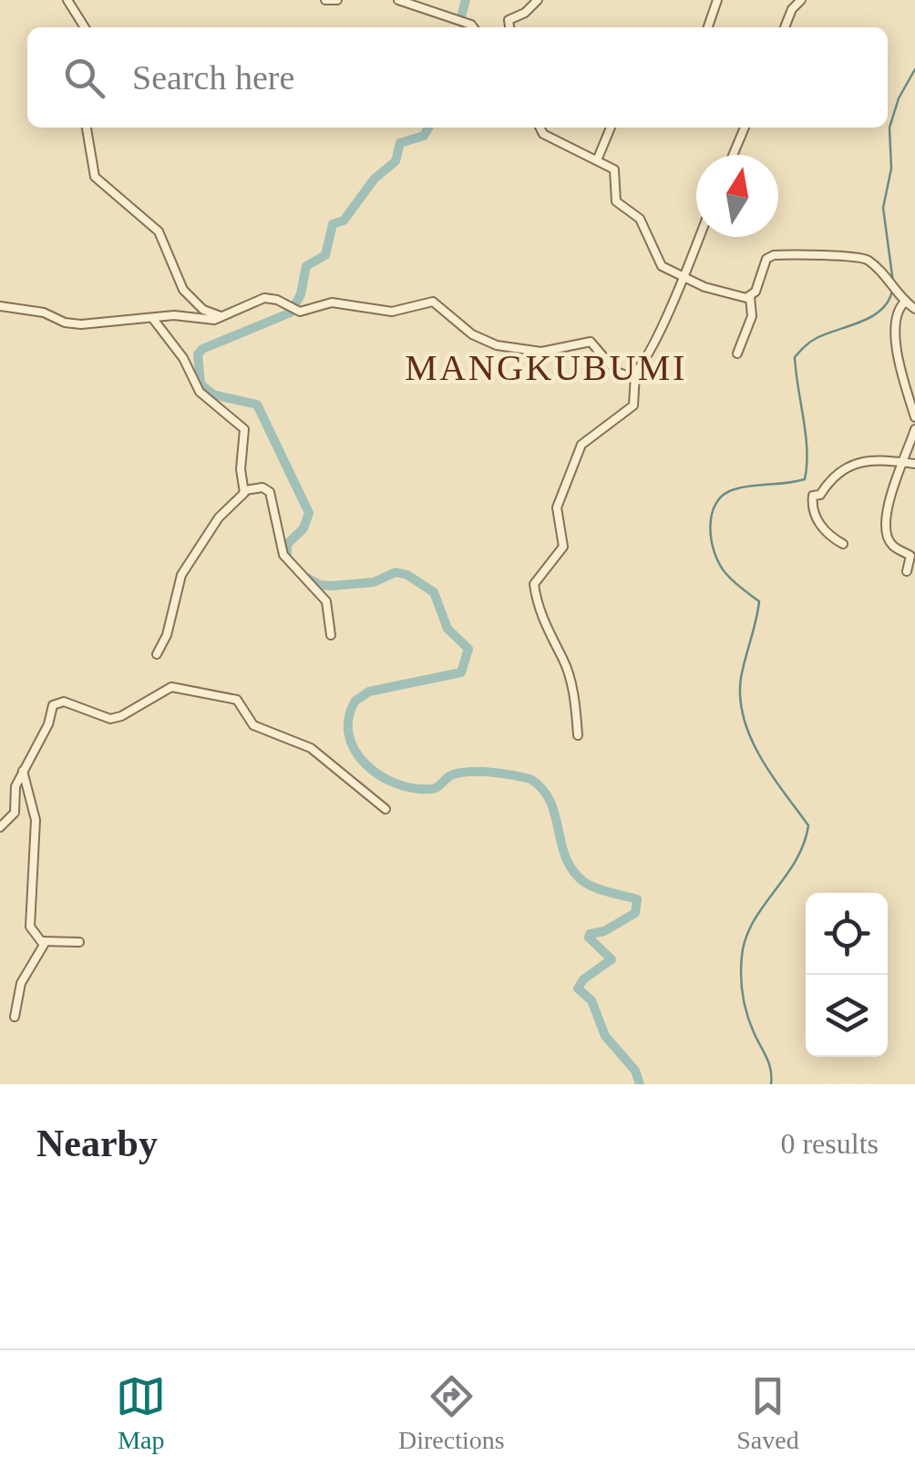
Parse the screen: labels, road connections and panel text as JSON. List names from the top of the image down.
{
  "districts": ["MANGKUBUMI"],
  "north": "top",
  "page": {
    "search": "Search here",
    "heading": ["Nearby", "0 results"],
    "nav": ["Map", "Directions", "Saved"]
  }
}
